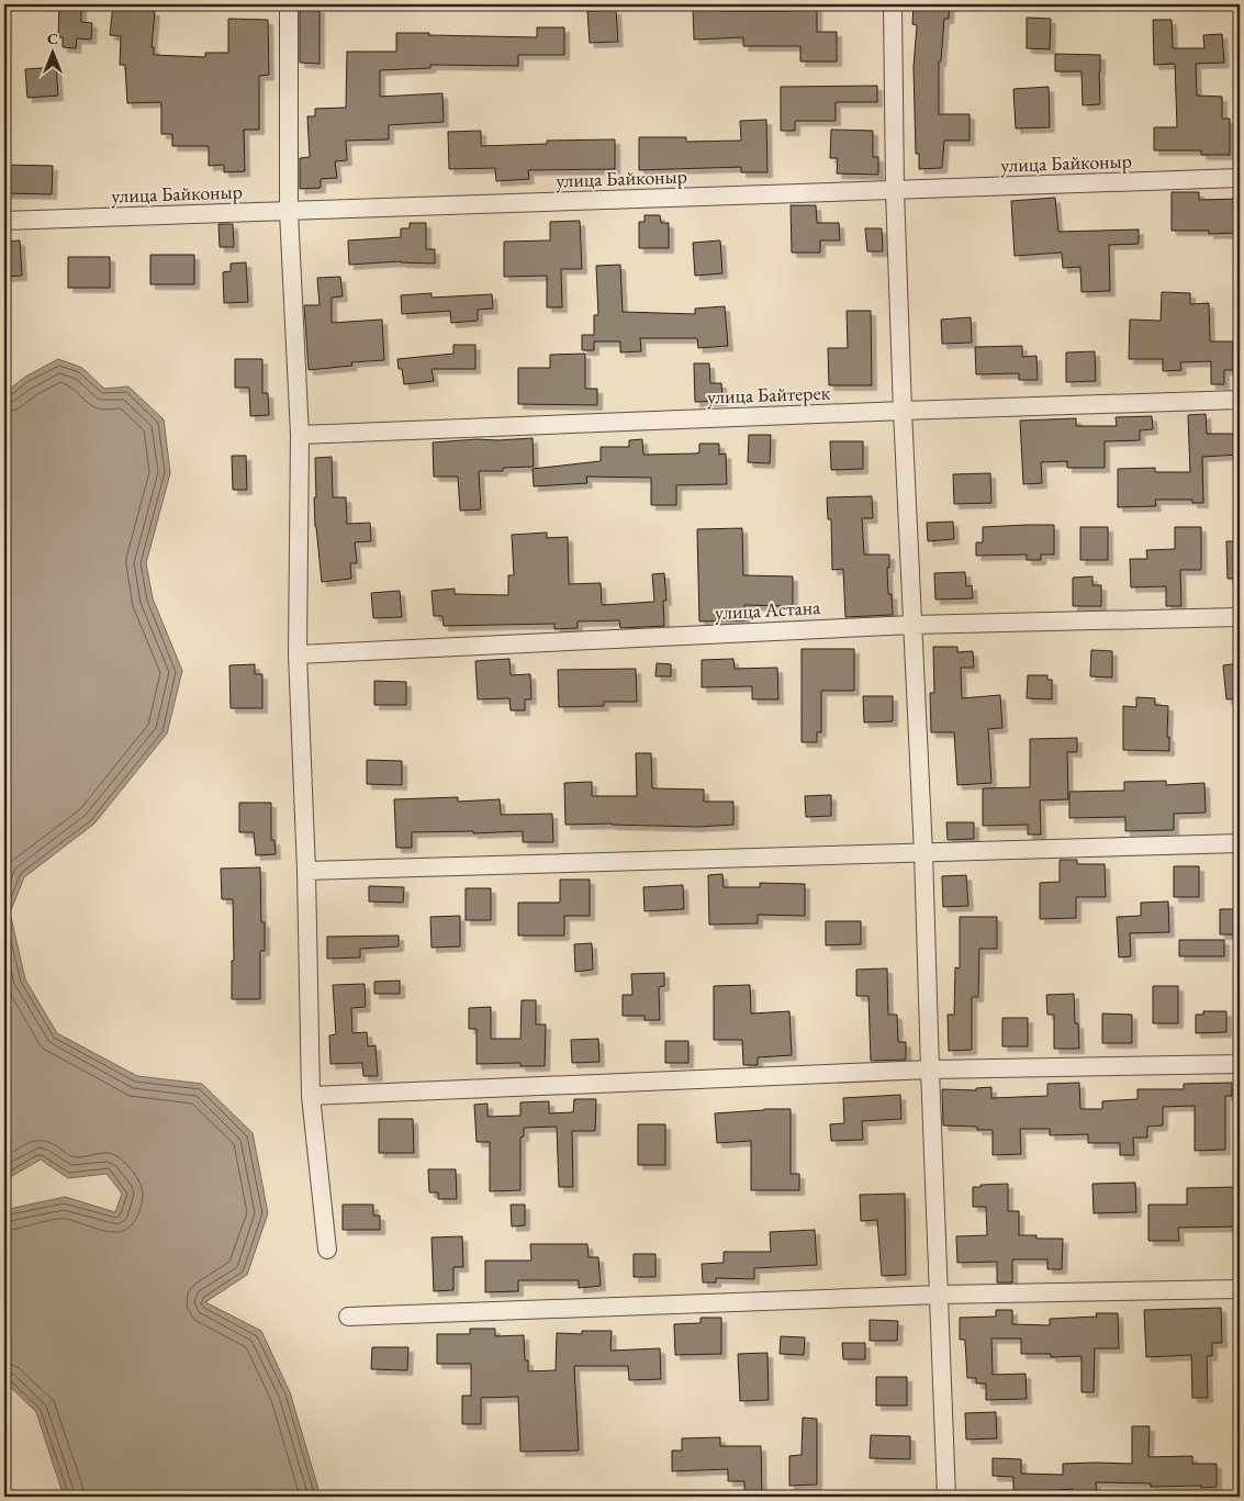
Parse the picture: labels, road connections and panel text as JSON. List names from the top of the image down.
{
  "streets": {
    "street": ["улица Байконыр", "улица Байтерек", "улица Астана"]
  },
  "north": "top"
}
